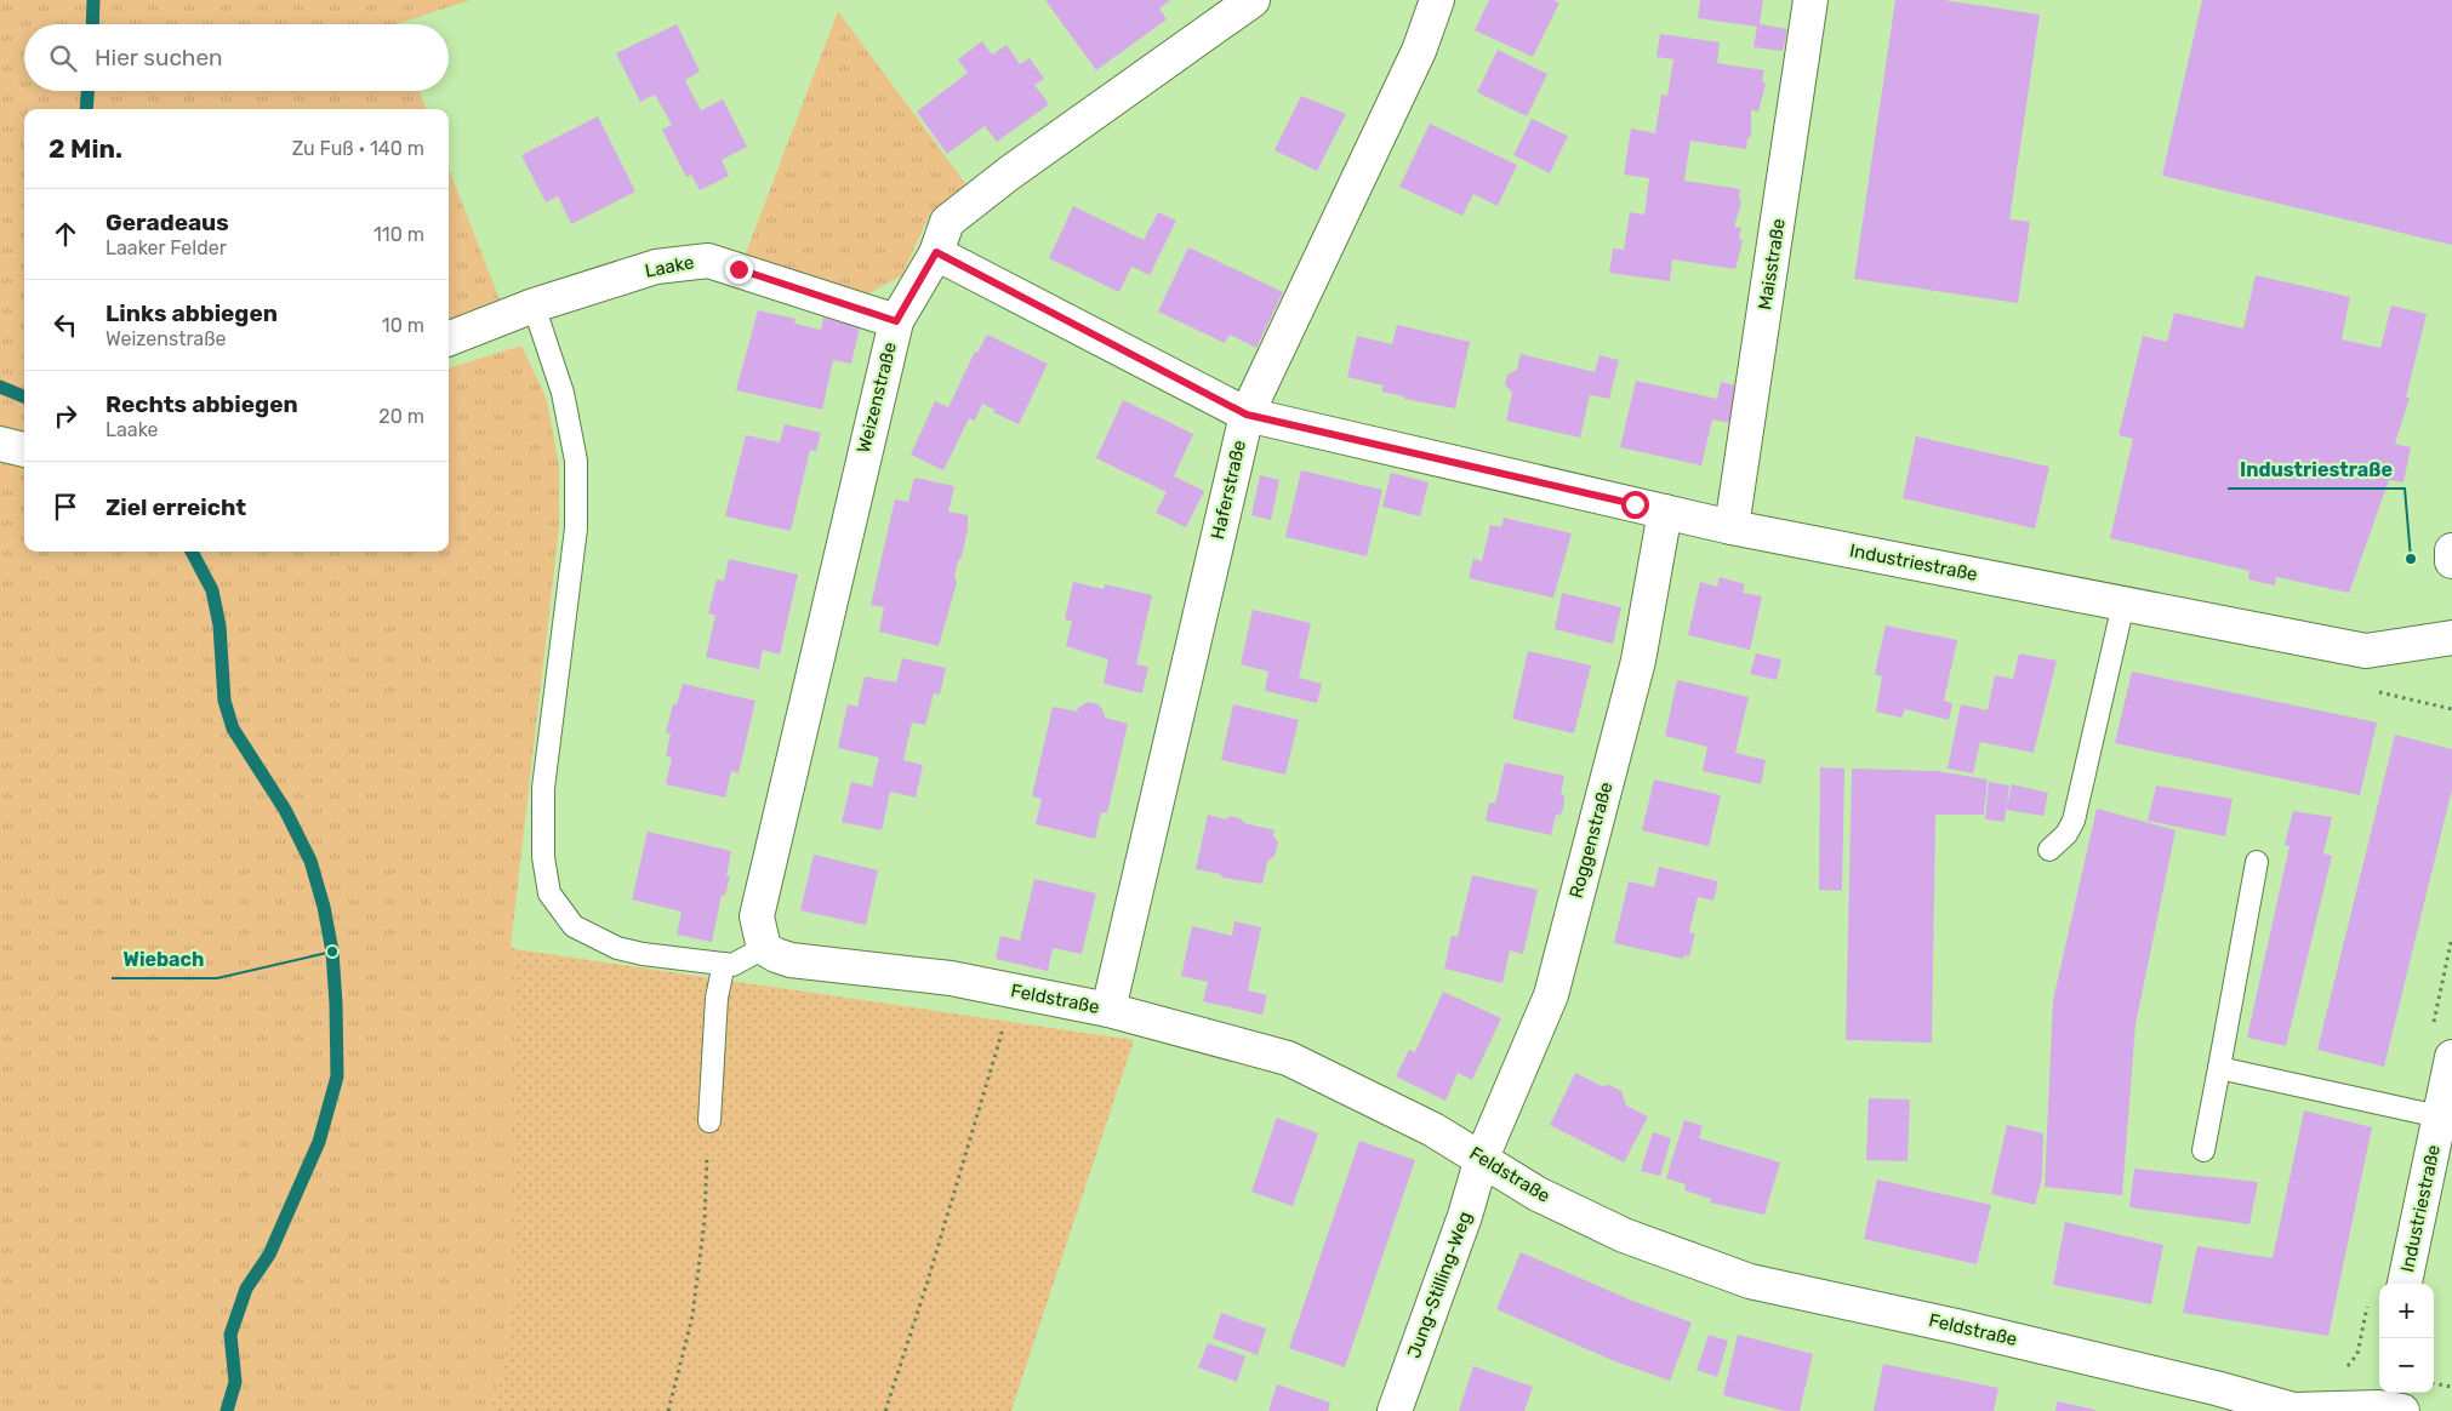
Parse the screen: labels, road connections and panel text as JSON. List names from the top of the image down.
{
  "streets": {
    "street": [
      "Maisstraße",
      "Laake",
      "Weizenstraße",
      "Haferstraße",
      "Industriestraße",
      "Roggenstraße",
      "Feldstraße",
      "Jung-Stilling-Weg"
    ]
  },
  "crossings": [
    ["Maisstraße", "Industriestraße"],
    ["Laake", "Weizenstraße"],
    ["Weizenstraße", "Industriestraße"],
    ["Weizenstraße", "Feldstraße"],
    ["Haferstraße", "Industriestraße"],
    ["Haferstraße", "Feldstraße"],
    ["Industriestraße", "Roggenstraße"],
    ["Roggenstraße", "Feldstraße"],
    ["Roggenstraße", "Jung-Stilling-Weg"],
    ["Feldstraße", "Jung-Stilling-Weg"]
  ],
  "places": ["Industriestraße", "Wiebach"],
  "page": {
    "search": "Hier suchen",
    "heading": ["2 Min.", "Zu Fuß · 140 m"],
    "list": [
      ["Geradeaus", "Laaker Felder", "110 m"],
      ["Links abbiegen", "Weizenstraße", "10 m"],
      ["Rechts abbiegen", "Laake", "20 m"],
      "Ziel erreicht"
    ],
    "map_buttons": ["+", "−"]
  }
}
